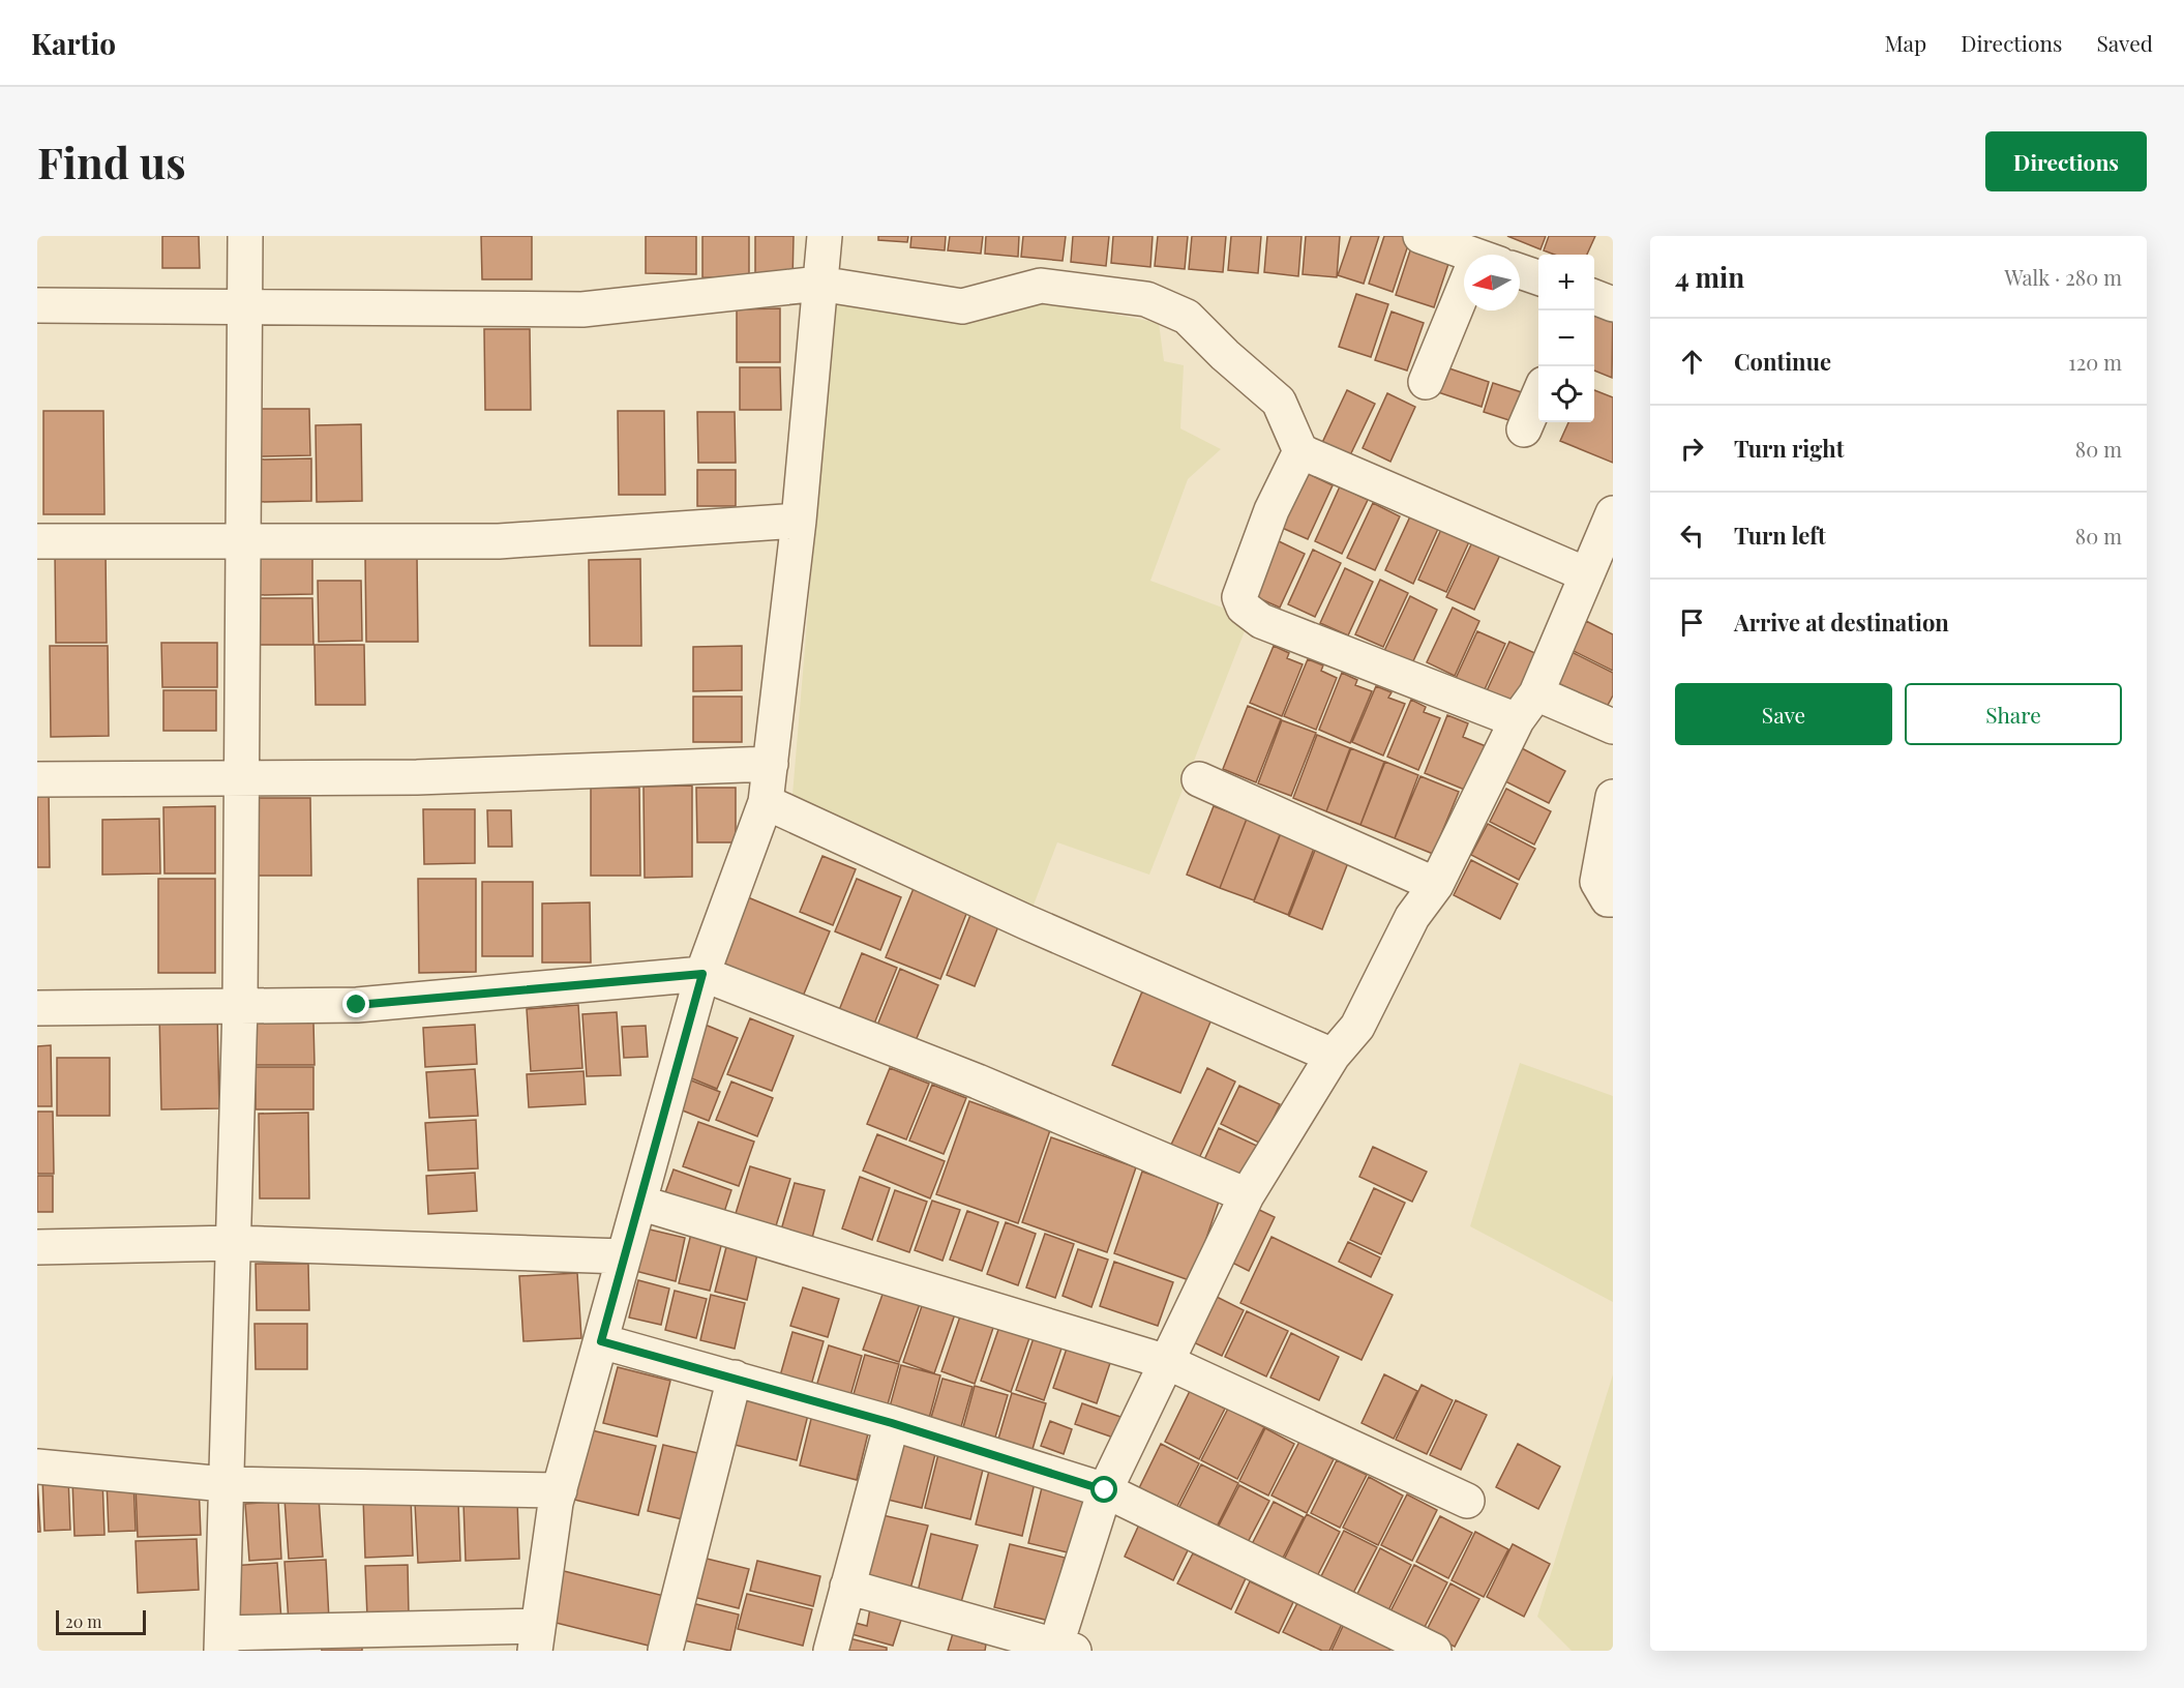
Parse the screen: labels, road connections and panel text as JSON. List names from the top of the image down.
{
  "scale_bar": "20 m",
  "north": "left",
  "page": {
    "header": "Kartio",
    "nav": ["Map", "Directions", "Saved"],
    "buttons": [
      "Directions",
      ["Save", "Share"]
    ],
    "title": "Find us",
    "heading": ["4 min", "Walk · 280 m"],
    "map_buttons": ["+", "−"],
    "list": [
      ["Continue", "120 m"],
      ["Turn right", "80 m"],
      ["Turn left", "80 m"],
      "Arrive at destination"
    ],
    "scale": "20 m"
  }
}
